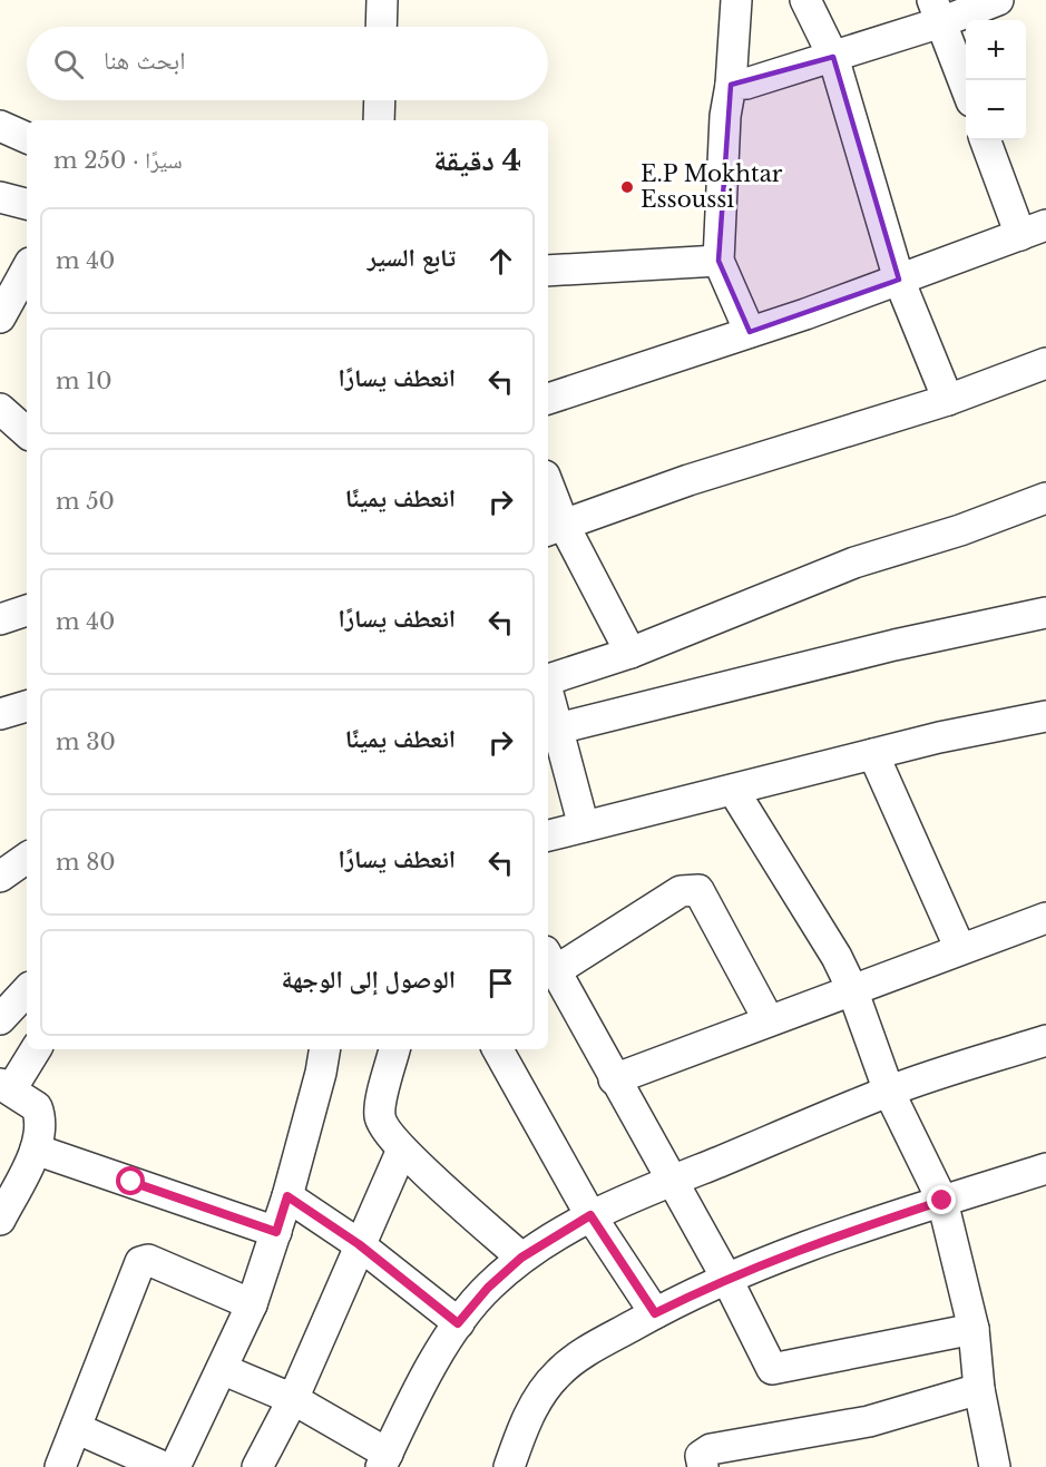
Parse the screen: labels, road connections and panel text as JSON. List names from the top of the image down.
{
  "places": ["E.P Mokhtar Essoussi"],
  "page": {
    "map_buttons": ["+", "−"],
    "search": "ابحث هنا",
    "heading": ["4 دقيقة", "سيرًا · 250 m"],
    "list": [
      ["تابع السير", "40 m"],
      ["انعطف يسارًا", "10 m"],
      ["انعطف يمينًا", "50 m"],
      ["انعطف يسارًا", "40 m"],
      ["انعطف يمينًا", "30 m"],
      ["انعطف يسارًا", "80 m"],
      "الوصول إلى الوجهة"
    ]
  }
}
